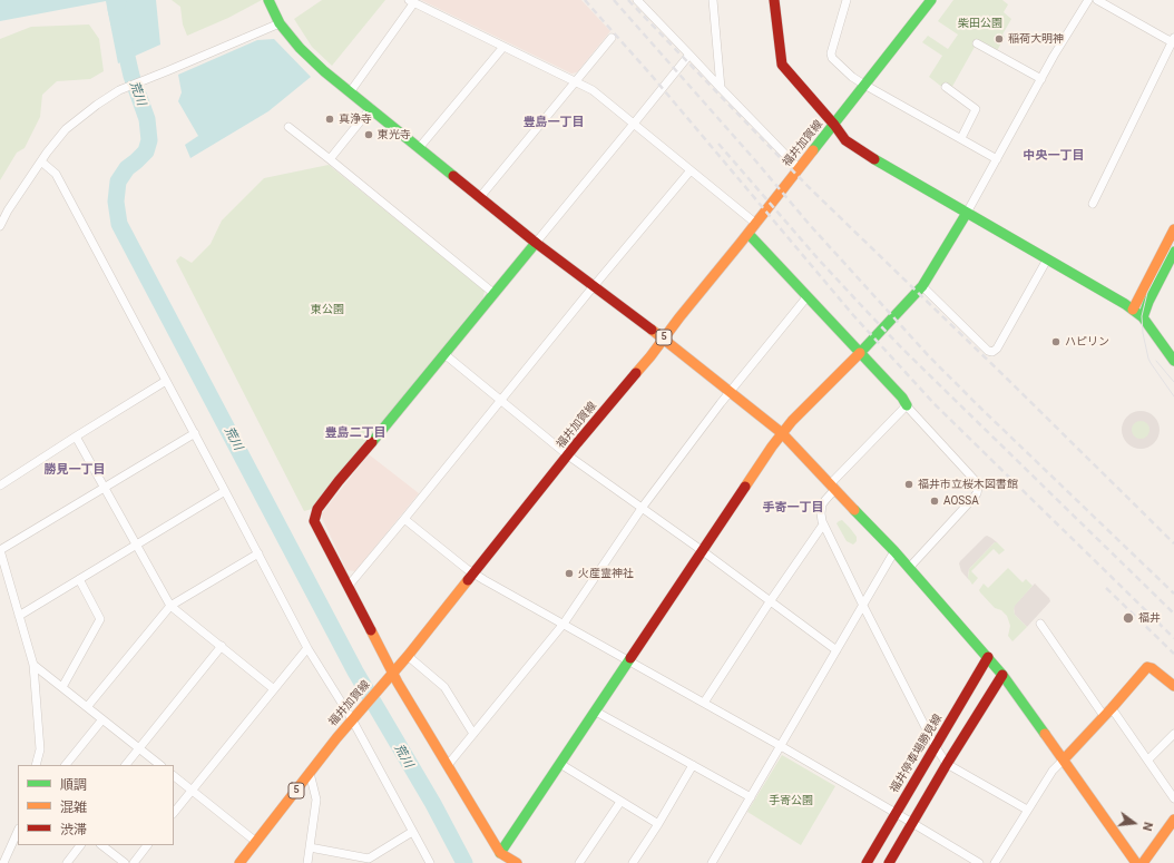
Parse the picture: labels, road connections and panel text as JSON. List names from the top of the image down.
{
  "streets": {
    "street": ["福井加賀線", "5", "福井停車場勝見線"]
  },
  "districts": [
    "豊島一丁目",
    "中央一丁目",
    "豊島二丁目",
    "勝見一丁目",
    "手寄一丁目"
  ],
  "water": ["荒川"],
  "parks": ["柴田公園", "東公園", "手寄公園"],
  "places": [
    "稲荷大明神",
    "真浄寺",
    "東光寺",
    "ハピリン",
    "福井市立桜木図書館",
    "AOSSA",
    "火産霊神社",
    "福井"
  ],
  "legend": ["順調", "混雑", "渋滞"],
  "north": "right"
}
